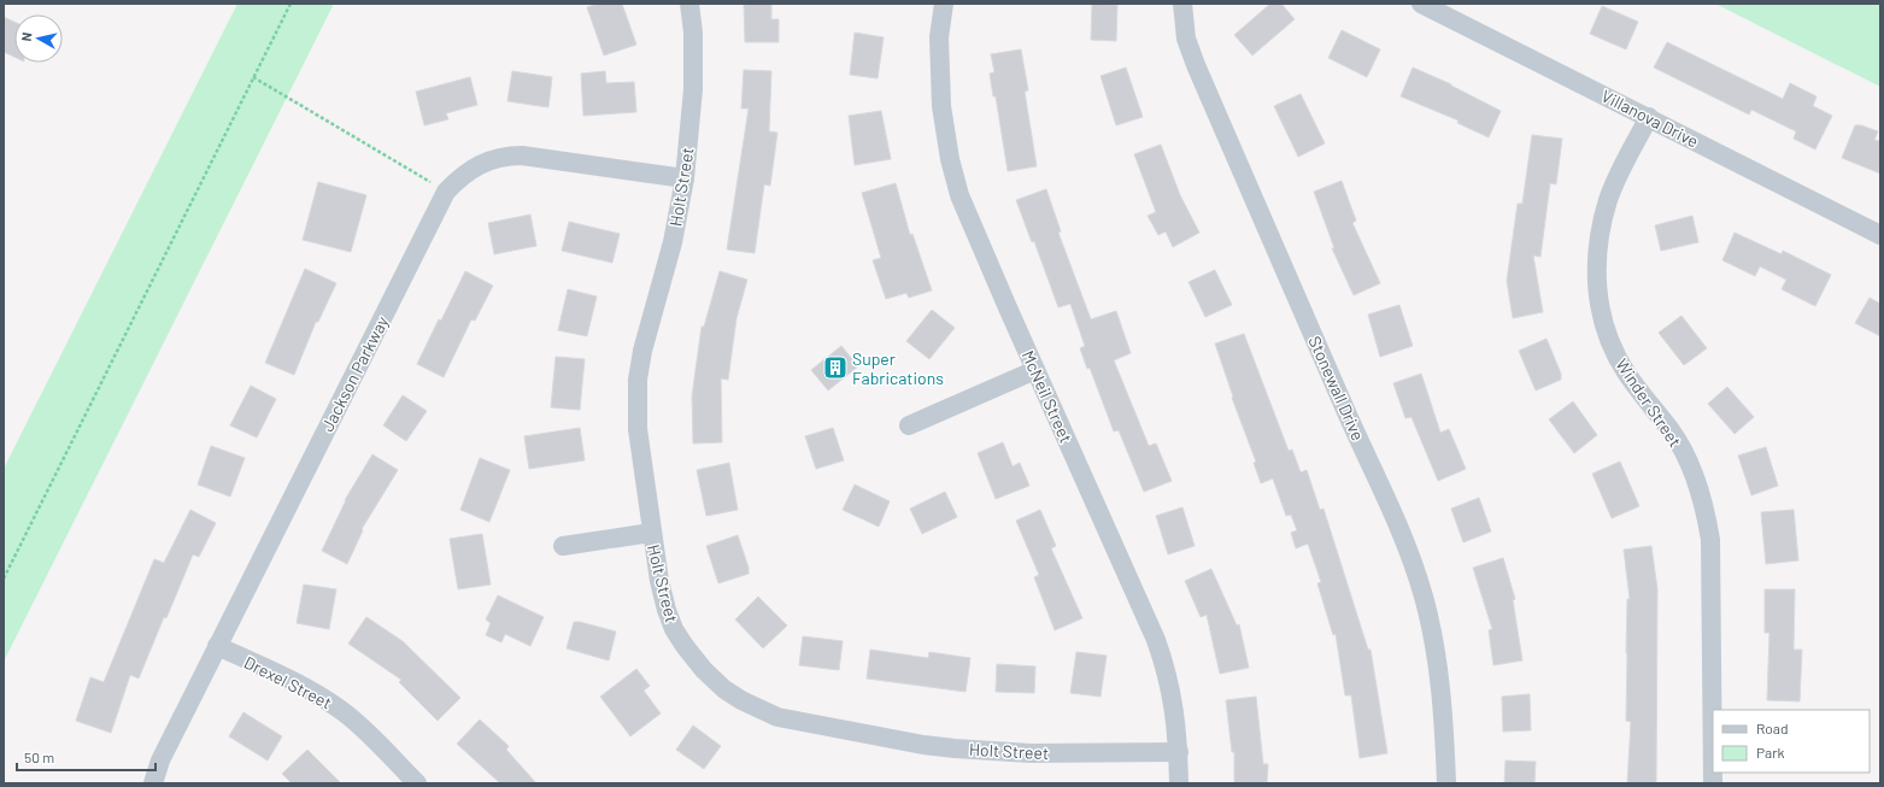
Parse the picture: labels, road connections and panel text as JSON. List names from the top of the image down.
{
  "streets": {
    "street": [
      "Villanova Drive",
      "Holt Street",
      "Jackson Parkway",
      "Stonewall Drive",
      "McNeil Street",
      "Winder Street",
      "Drexel Street"
    ]
  },
  "crossings": [
    ["Villanova Drive", "Winder Street"],
    ["Holt Street", "Jackson Parkway"],
    ["Holt Street", "McNeil Street"],
    ["Jackson Parkway", "Drexel Street"]
  ],
  "places": {
    "building": ["Super Fabrications"]
  },
  "legend": ["Road", "Park"],
  "scale_bar": "50 m",
  "north": "left"
}
